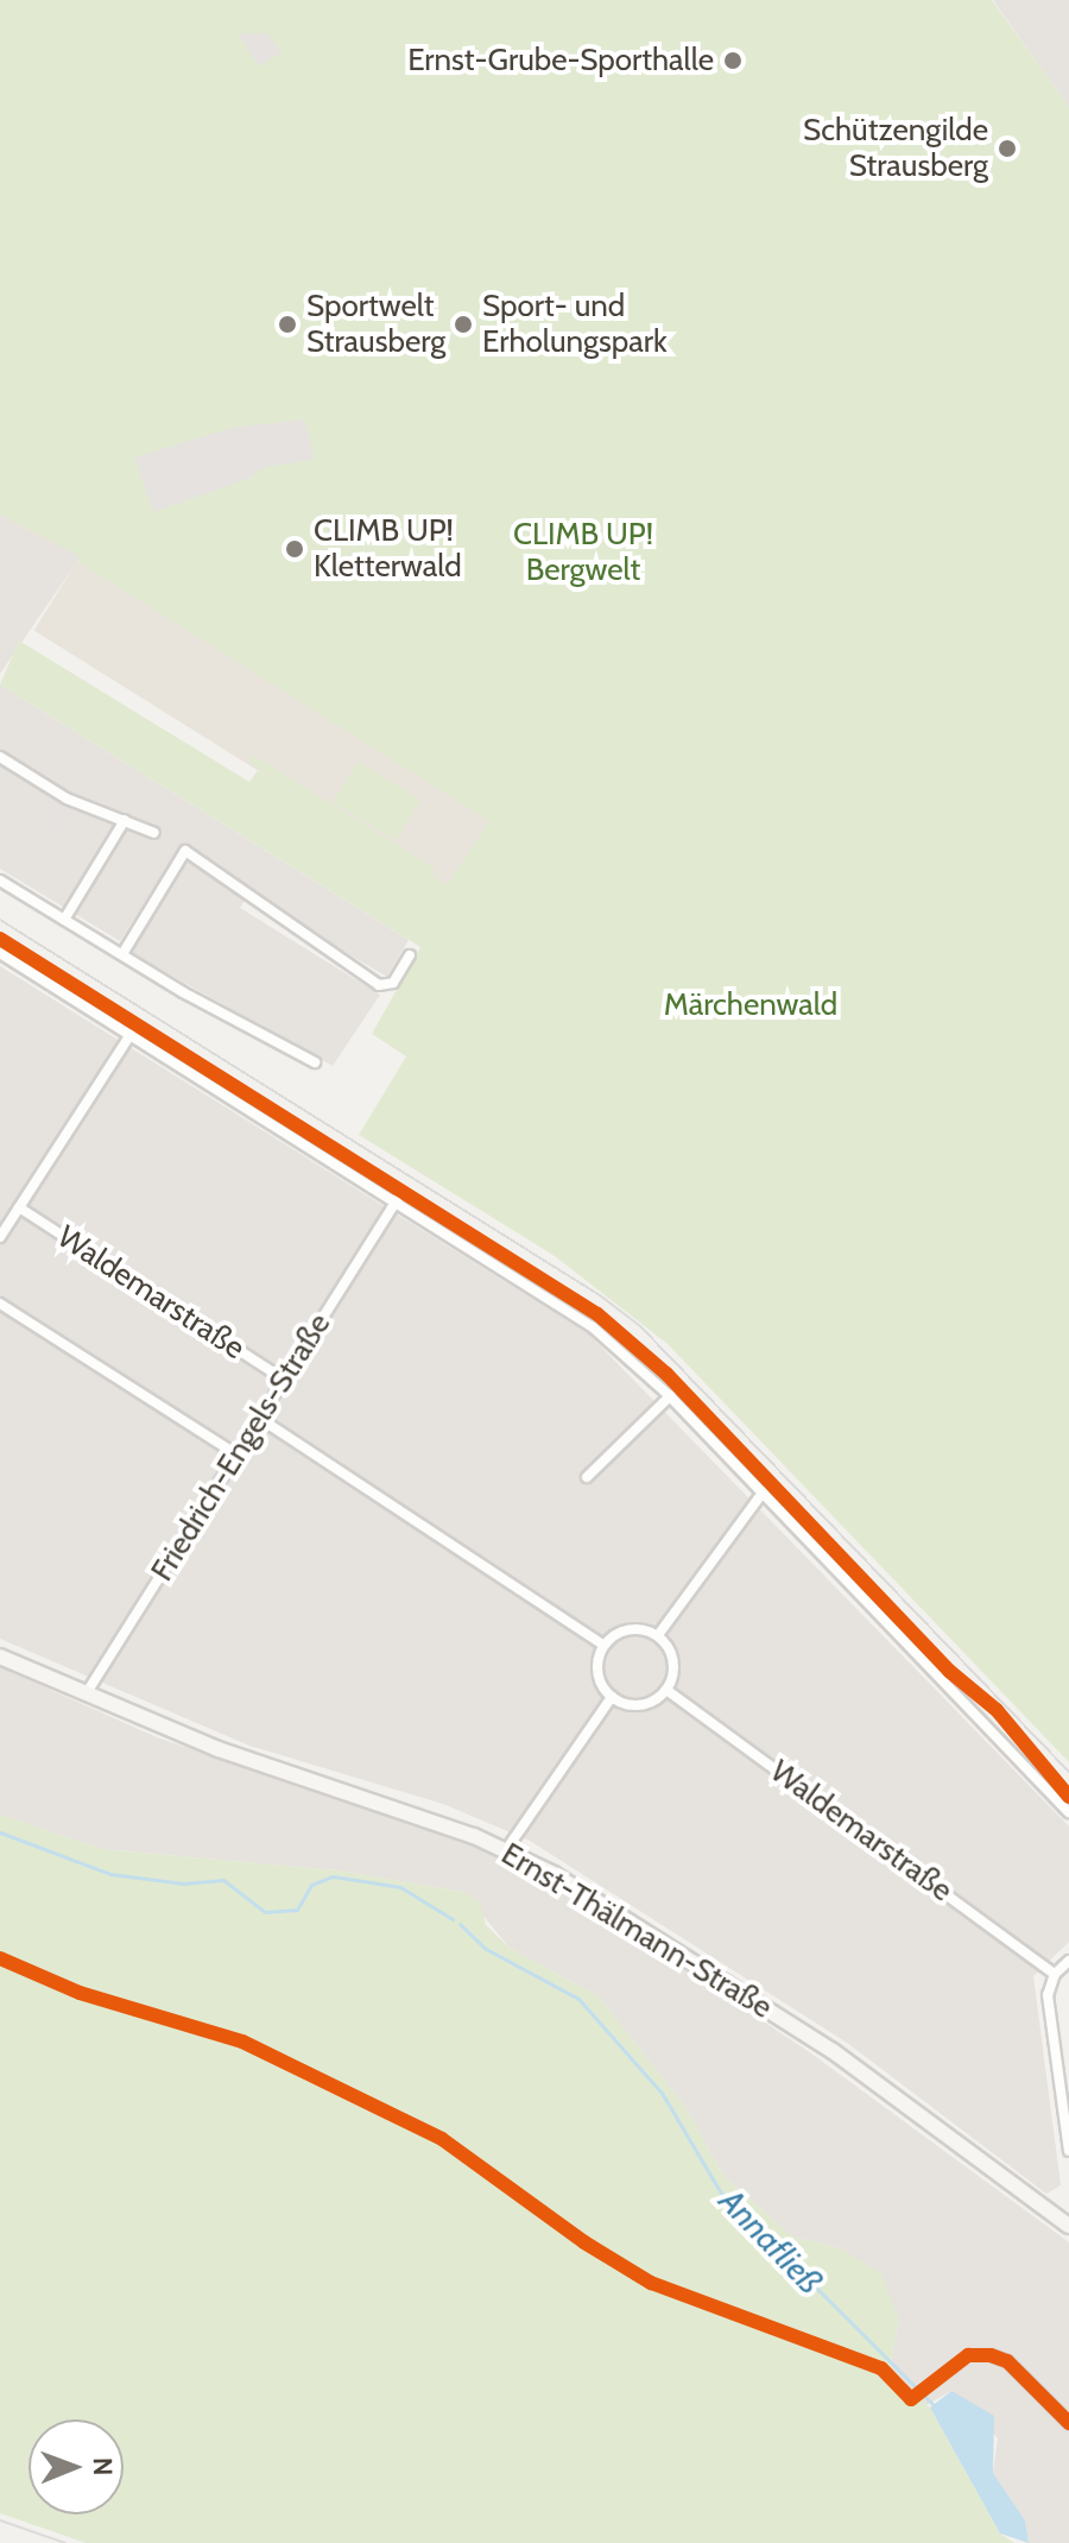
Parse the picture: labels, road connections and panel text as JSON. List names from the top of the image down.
{
  "streets": {
    "main road": ["Ernst-Thälmann-Straße"],
    "street": ["Waldemarstraße", "Friedrich-Engels-Straße"]
  },
  "crossings": [
    ["Waldemarstraße", "Friedrich-Engels-Straße"],
    ["Friedrich-Engels-Straße", "Ernst-Thälmann-Straße"]
  ],
  "water": ["Annafließ"],
  "parks": ["CLIMB UP! Bergwelt", "Märchenwald"],
  "places": [
    "Ernst-Grube-Sporthalle",
    "Schützengilde Strausberg",
    "Sportwelt Strausberg",
    "Sport- und Erholungspark",
    "CLIMB UP! Kletterwald"
  ],
  "north": "right"
}
